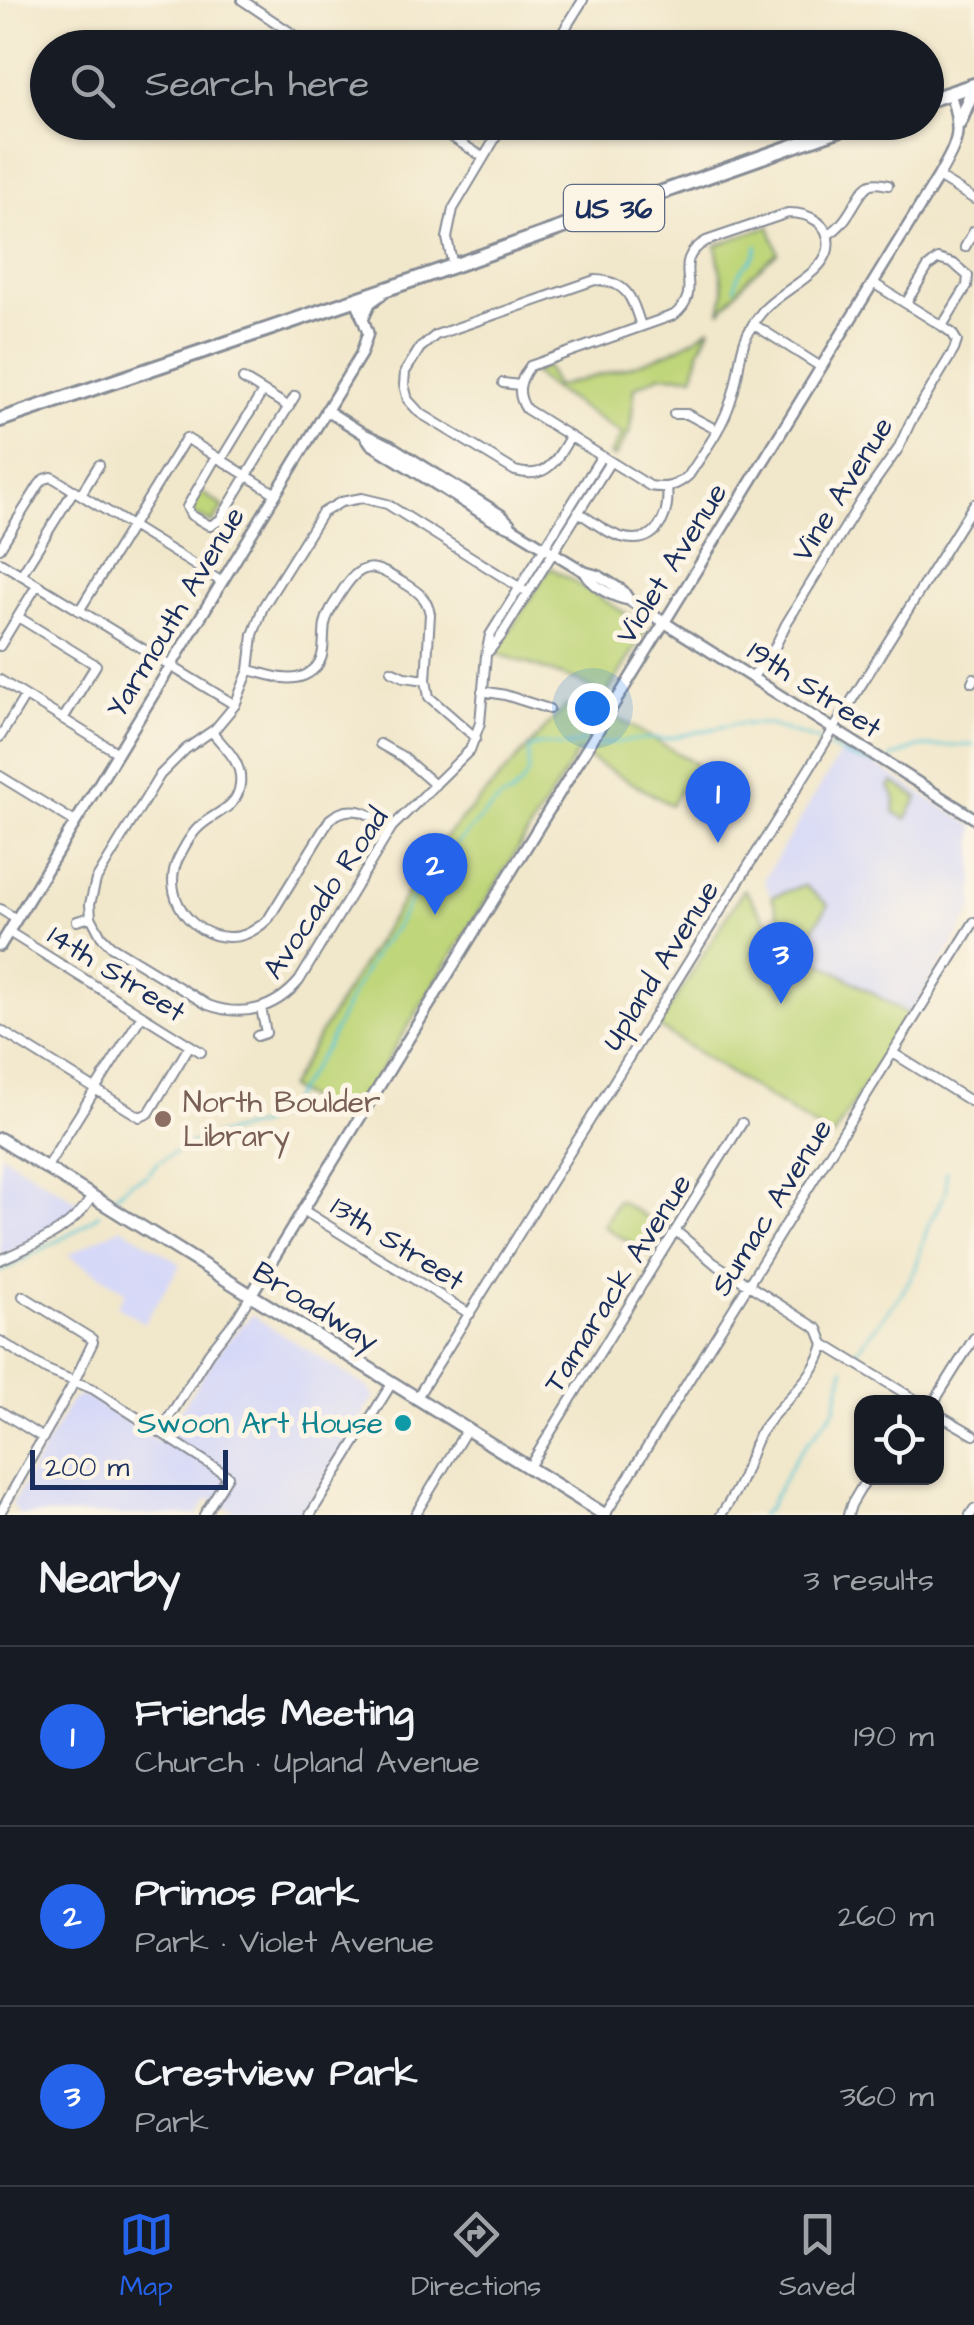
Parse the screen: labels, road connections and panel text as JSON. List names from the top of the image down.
{
  "streets": {
    "highway": ["US 36"],
    "main road": ["Broadway"],
    "street": [
      "Vine Avenue",
      "Violet Avenue",
      "Yarmouth Avenue",
      "19th Street",
      "Avocado Road",
      "Upland Avenue",
      "14th Street",
      "Sumac Avenue",
      "13th Street",
      "Tamarack Avenue"
    ]
  },
  "crossings": [
    ["Vine Avenue", "19th Street"],
    ["Violet Avenue", "19th Street"],
    ["Violet Avenue", "13th Street"],
    ["Violet Avenue", "Broadway"],
    ["Yarmouth Avenue", "19th Street"],
    ["Yarmouth Avenue", "14th Street"],
    ["19th Street", "Upland Avenue"],
    ["Upland Avenue", "13th Street"],
    ["Upland Avenue", "Broadway"],
    ["Sumac Avenue", "Broadway"],
    ["Tamarack Avenue", "Broadway"]
  ],
  "places": ["North Boulder Library", "Swoon Art House"],
  "scale_bar": "200 m",
  "page": {
    "search": "Search here",
    "pins": ["1", "2", "3"],
    "scale": "200 m",
    "heading": ["Nearby", "3 results"],
    "list": [
      {
        "mark": "1",
        "name": "Friends Meeting",
        "note": "Church · Upland Avenue",
        "value": "190 m"
      },
      {
        "mark": "2",
        "name": "Primos Park",
        "note": "Park · Violet Avenue",
        "value": "260 m"
      },
      {
        "mark": "3",
        "name": "Crestview Park",
        "note": "Park",
        "value": "360 m"
      }
    ],
    "nav": ["Map", "Directions", "Saved"]
  }
}
